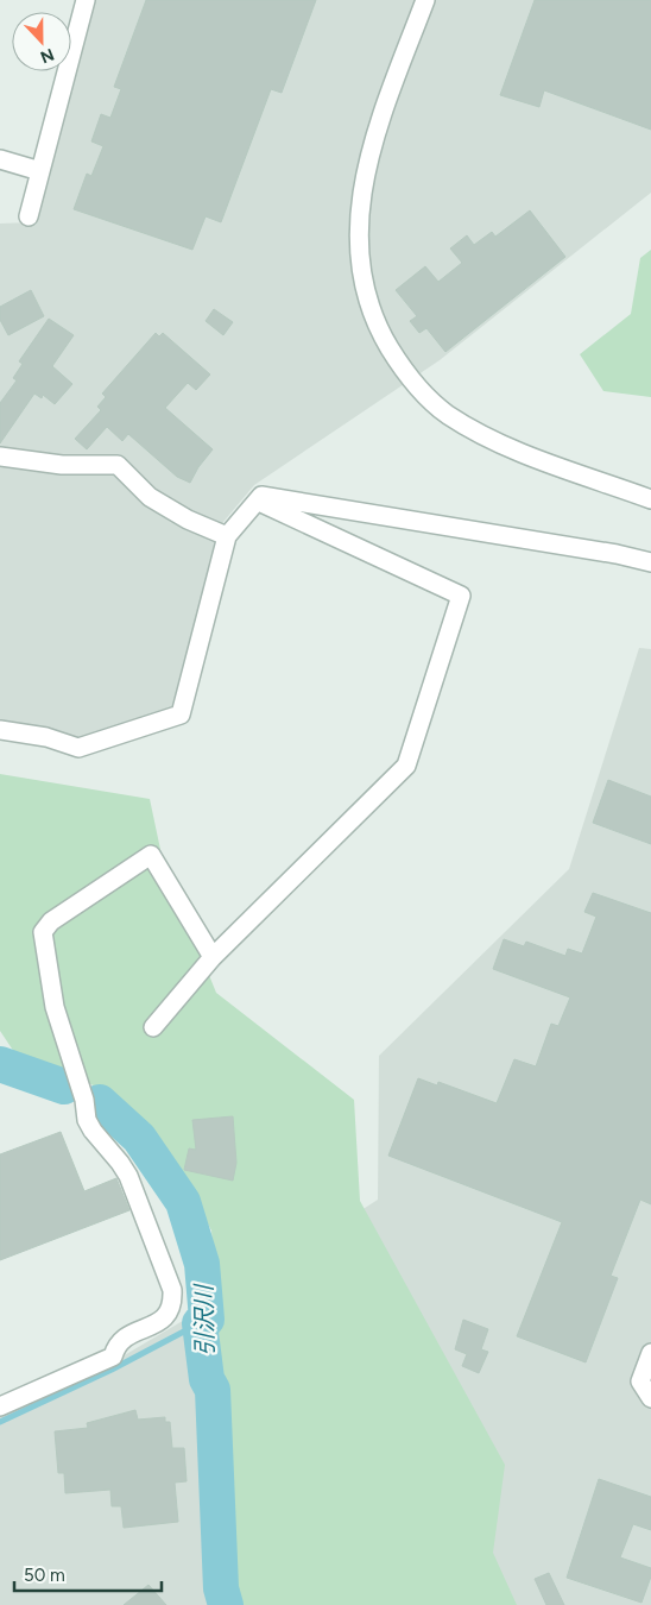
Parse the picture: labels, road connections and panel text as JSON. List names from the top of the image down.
{
  "water": ["引沢川"],
  "scale_bar": "50 m",
  "north": "bottom"
}
